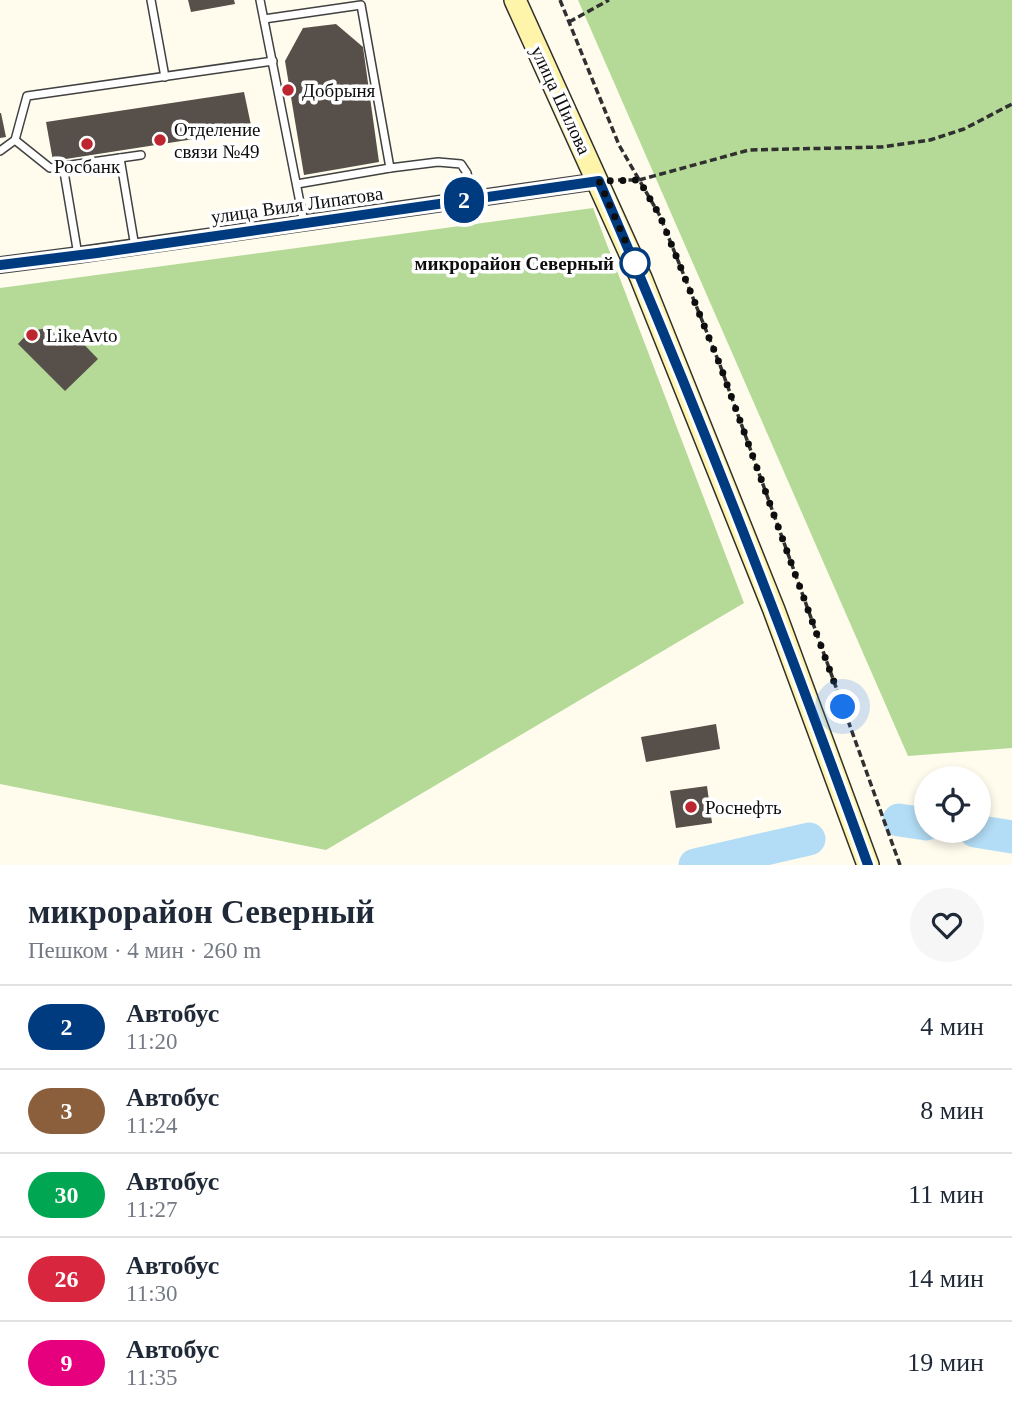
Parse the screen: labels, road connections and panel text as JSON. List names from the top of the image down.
{
  "streets": {
    "main road": ["улица Шилова"],
    "street": ["улица Виля Липатова"]
  },
  "crossings": [
    ["улица Шилова", "улица Виля Липатова"]
  ],
  "places": [
    "Добрыня",
    "Отделение связи №49",
    "Росбанк",
    "микрорайон Северный",
    "LikeAvto",
    "Роснефть"
  ],
  "lines": ["bus line 2"],
  "page": {
    "on_map": "2",
    "heading": ["микрорайон Северный", "Пешком · 4 мин · 260 m"],
    "list": [
      {
        "mark": "2",
        "name": "Автобус",
        "note": "11:20",
        "value": "4 мин"
      },
      {
        "mark": "3",
        "name": "Автобус",
        "note": "11:24",
        "value": "8 мин"
      },
      {
        "mark": "30",
        "name": "Автобус",
        "note": "11:27",
        "value": "11 мин"
      },
      {
        "mark": "26",
        "name": "Автобус",
        "note": "11:30",
        "value": "14 мин"
      },
      {
        "mark": "9",
        "name": "Автобус",
        "note": "11:35",
        "value": "19 мин"
      }
    ]
  }
}
